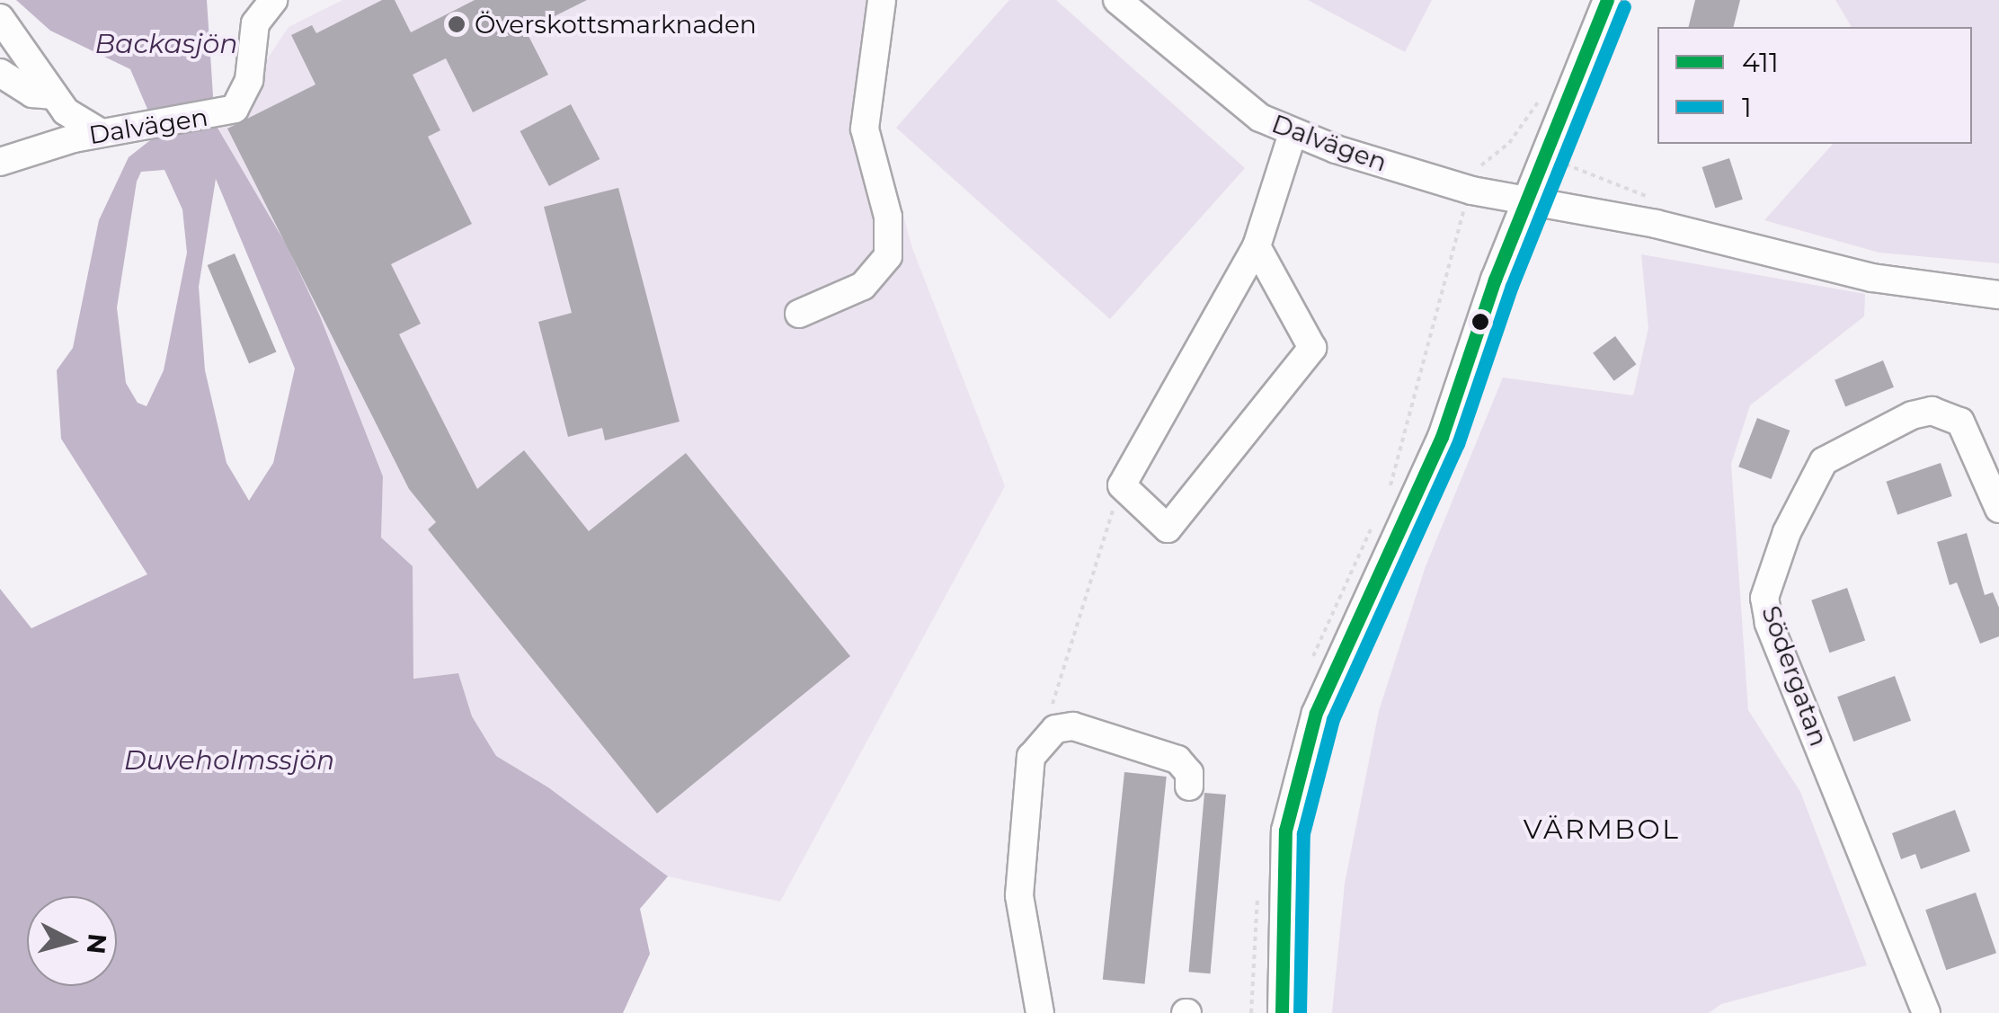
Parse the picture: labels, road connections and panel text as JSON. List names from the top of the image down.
{
  "streets": {
    "street": ["Dalvägen", "Södergatan"]
  },
  "districts": ["VÄRMBOL"],
  "water": ["Backasjön", "Duveholmssjön"],
  "places": ["Överskottsmarknaden"],
  "lines": ["transit line 411", "transit line 1"],
  "legend": ["411", "1"],
  "north": "right"
}
